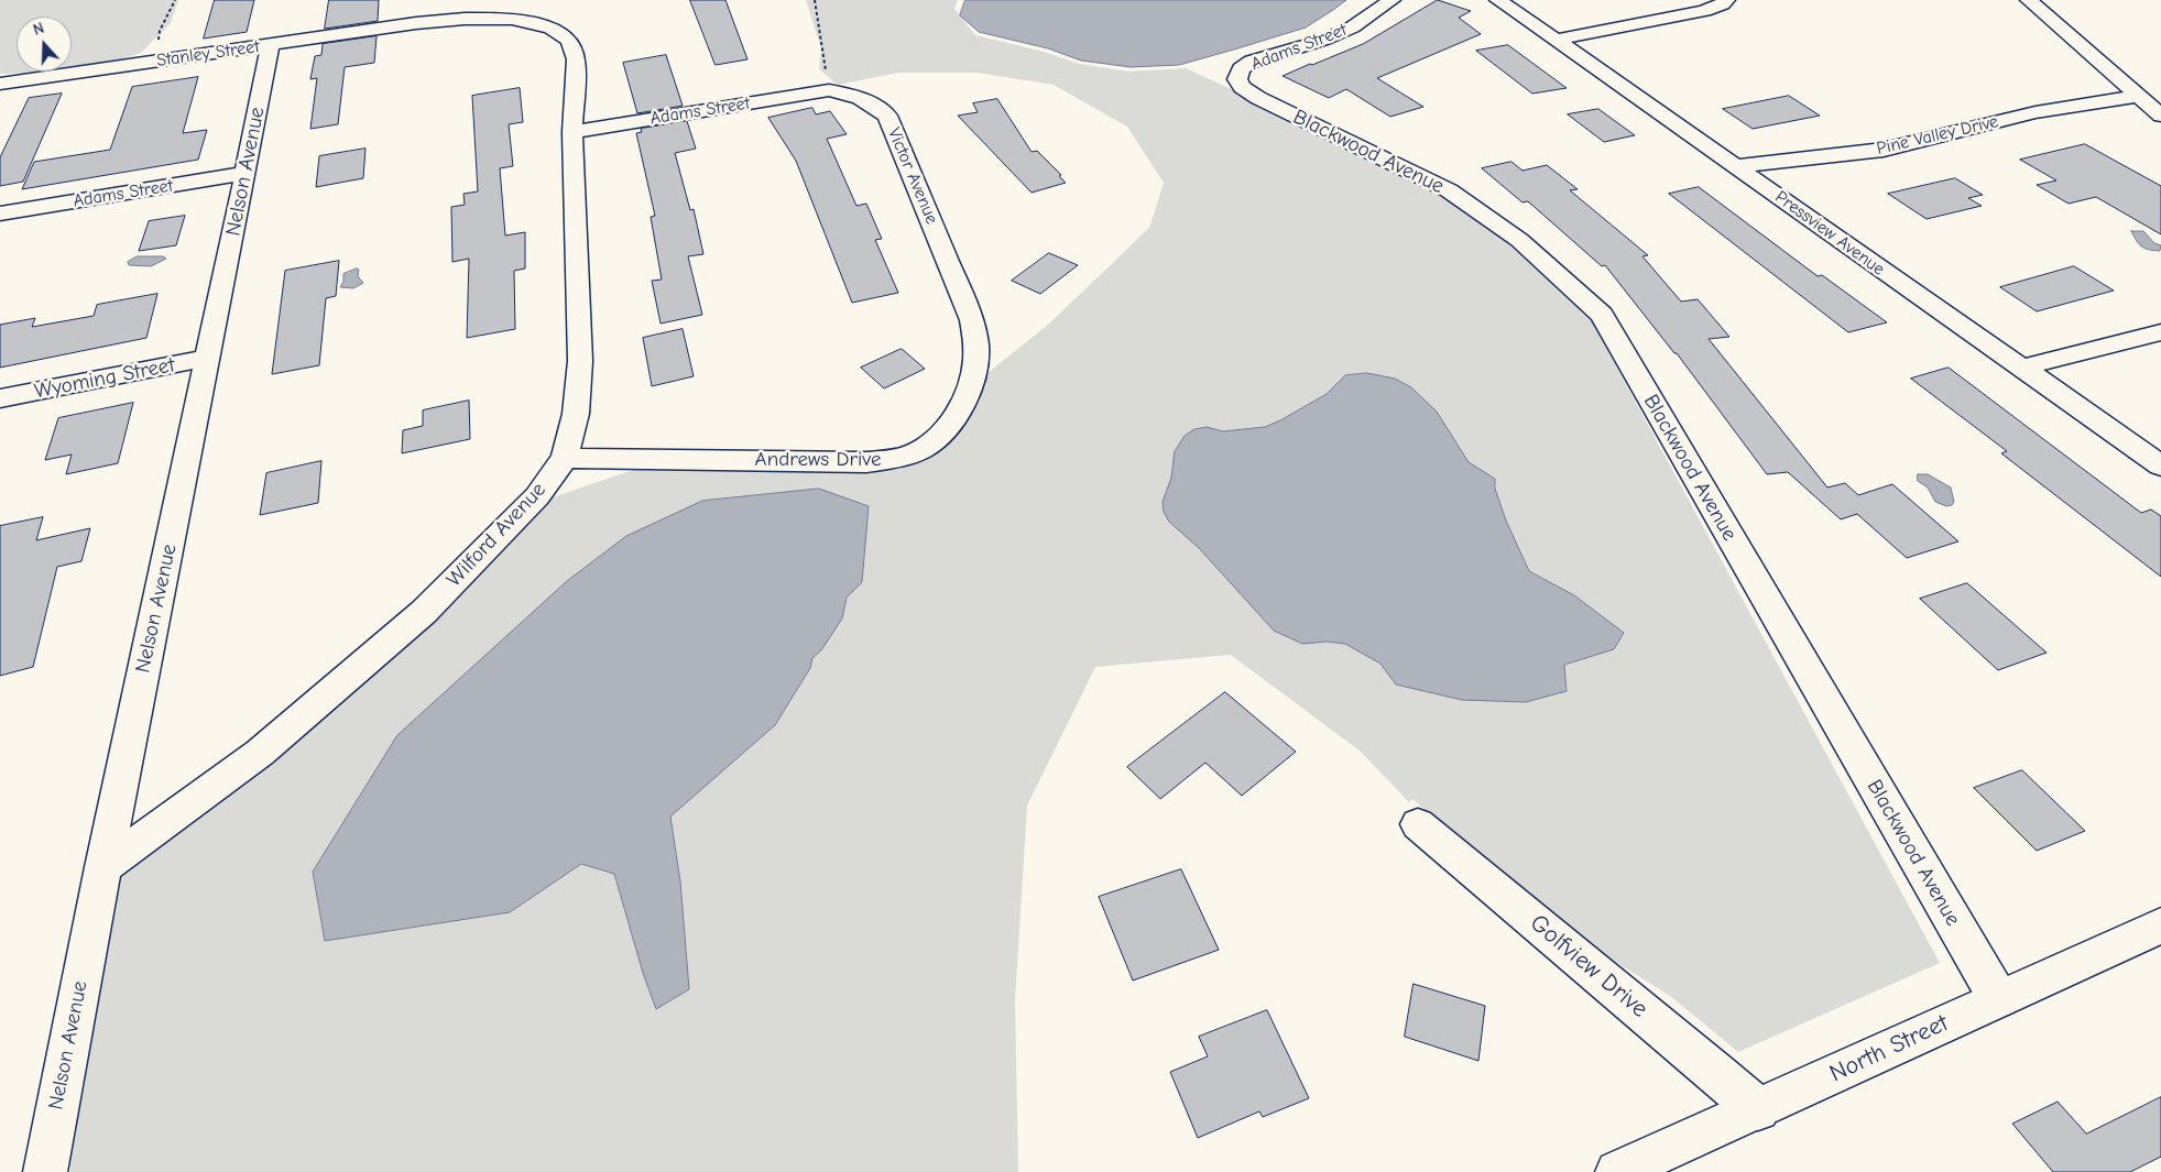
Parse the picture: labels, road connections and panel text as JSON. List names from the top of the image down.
{
  "streets": {
    "street": [
      "Adams Street",
      "Stanley Street",
      "Pine Valley Drive",
      "Blackwood Avenue",
      "Nelson Avenue",
      "Victor Avenue",
      "Pressview Avenue",
      "Wyoming Street",
      "Andrews Drive",
      "Wilford Avenue",
      "Golfview Drive",
      "North Street"
    ]
  },
  "crossings": [
    ["Adams Street", "Blackwood Avenue"],
    ["Adams Street", "Nelson Avenue"],
    ["Adams Street", "Victor Avenue"],
    ["Adams Street", "Wilford Avenue"],
    ["Stanley Street", "Nelson Avenue"],
    ["Stanley Street", "Wilford Avenue"],
    ["Pine Valley Drive", "Pressview Avenue"],
    ["Blackwood Avenue", "North Street"],
    ["Nelson Avenue", "Wyoming Street"],
    ["Nelson Avenue", "Wilford Avenue"],
    ["Victor Avenue", "Andrews Drive"],
    ["Andrews Drive", "Wilford Avenue"],
    ["Golfview Drive", "North Street"]
  ],
  "north": "top"
}
